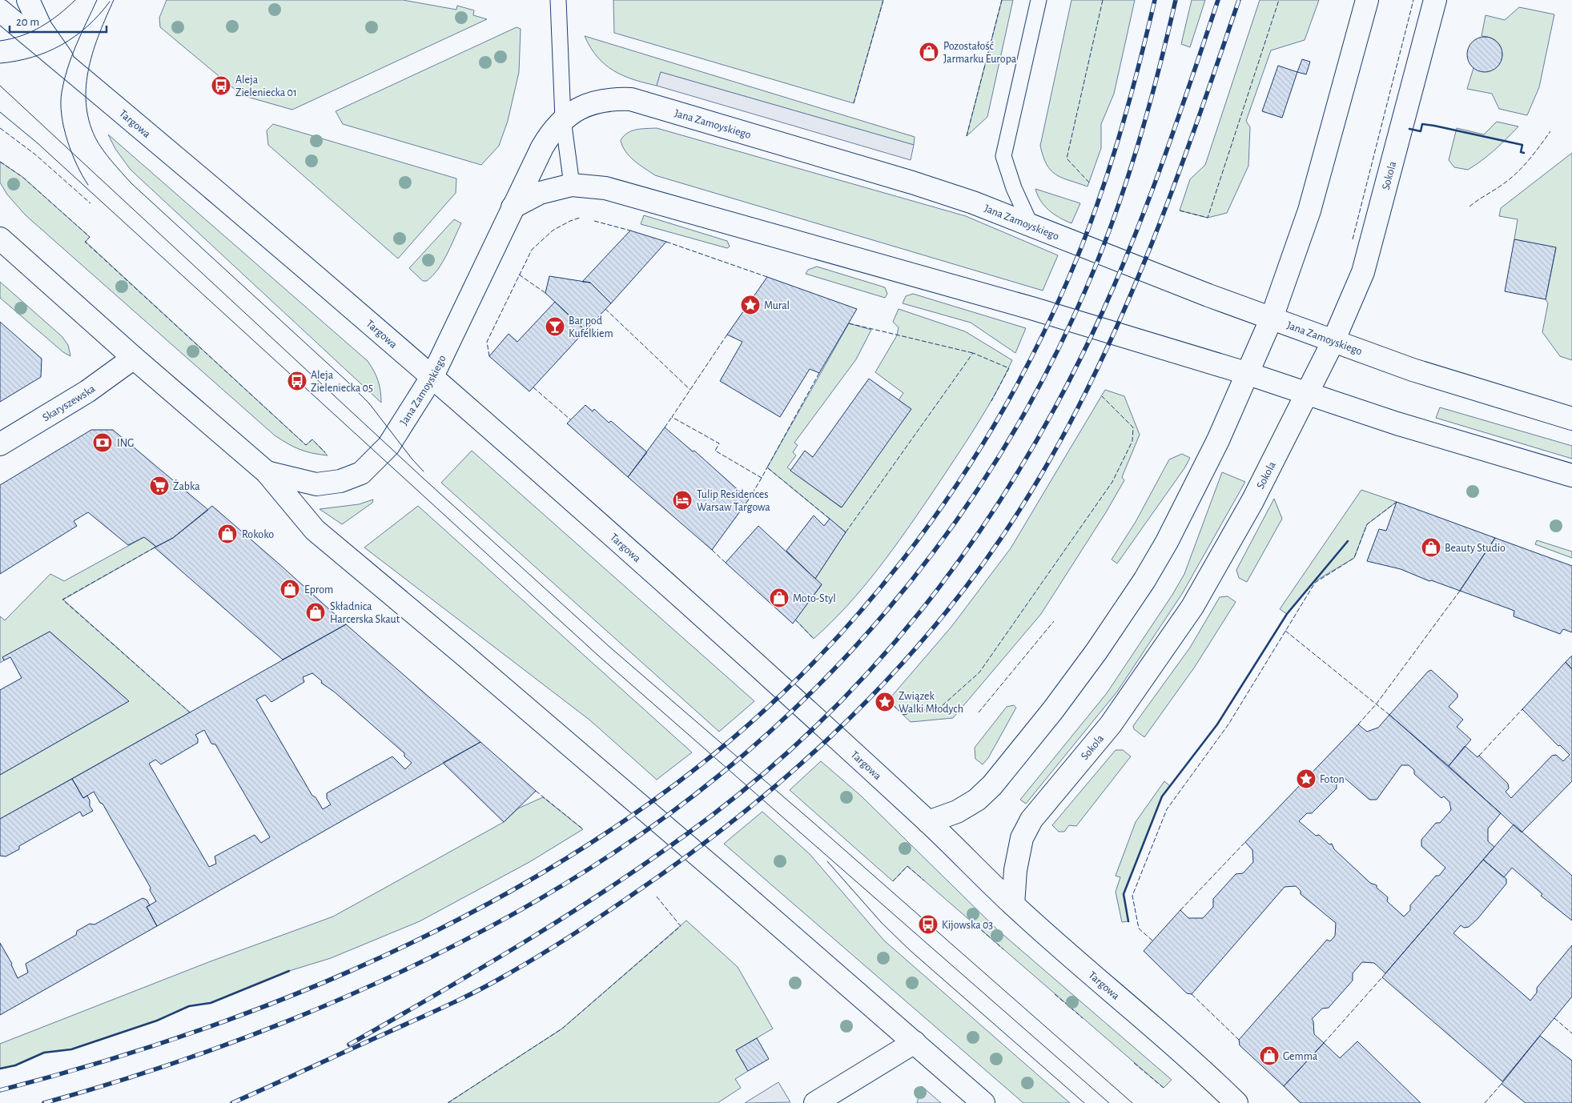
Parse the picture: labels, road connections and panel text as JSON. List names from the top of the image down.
{
  "streets": {
    "street": [
      "Jana Zamoyskiego",
      "Targowa",
      "Sokola",
      "Skaryszewska"
    ]
  },
  "crossings": [
    ["Jana Zamoyskiego", "Targowa"],
    ["Jana Zamoyskiego", "Sokola"],
    ["Targowa", "Sokola"]
  ],
  "places": {
    "shop": [
      "Pozostałość Jarmarku Europa",
      "Rokoko",
      "Beauty Studio",
      "Eprom",
      "Moto-Styl",
      "Składnica Harcerska Skaut",
      "Gemma"
    ],
    "bus stop": ["Aleja Zieleniecka 01", "Aleja Zieleniecka 05", "Kijowska 03"],
    "place": ["Mural", "Związek Walki Młodych", "Foton"],
    "bar": ["Bar pod Kufelkiem"],
    "bank": ["ING"],
    "supermarket": ["Żabka"],
    "hotel": ["Tulip Residences Warsaw Targowa"]
  },
  "scale_bar": "20 m"
}
